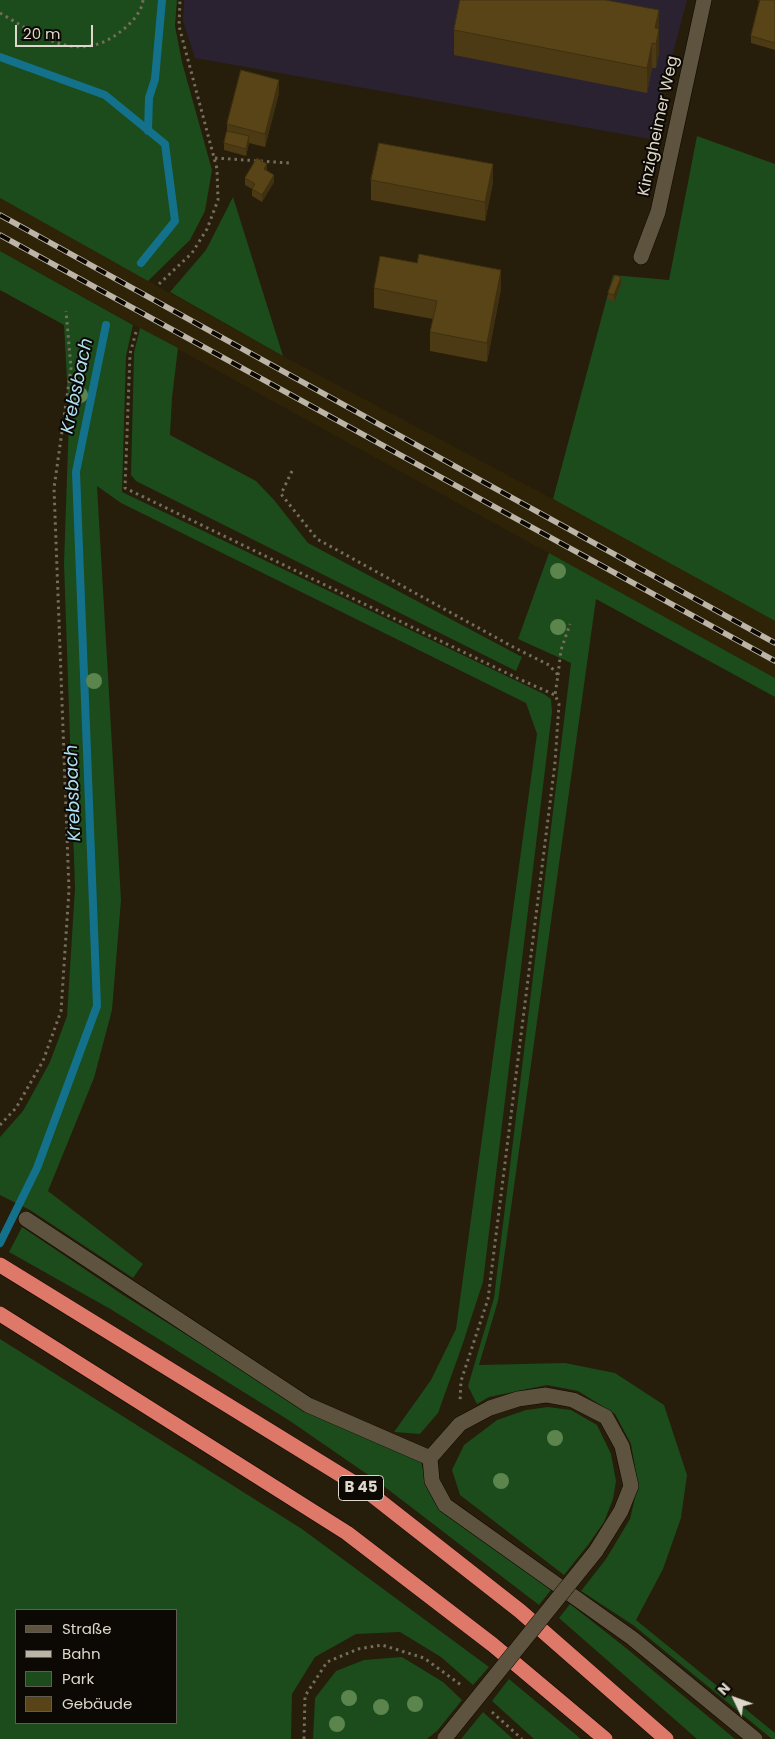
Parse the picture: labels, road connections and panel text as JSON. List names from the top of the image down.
{
  "streets": {
    "highway": ["B 45"],
    "street": ["Kinzigheimer Weg"]
  },
  "water": ["Krebsbach"],
  "legend": [
    "Straße",
    "Bahn",
    "Park",
    "Gebäude"
  ],
  "scale_bar": "20 m",
  "north": "top left"
}
